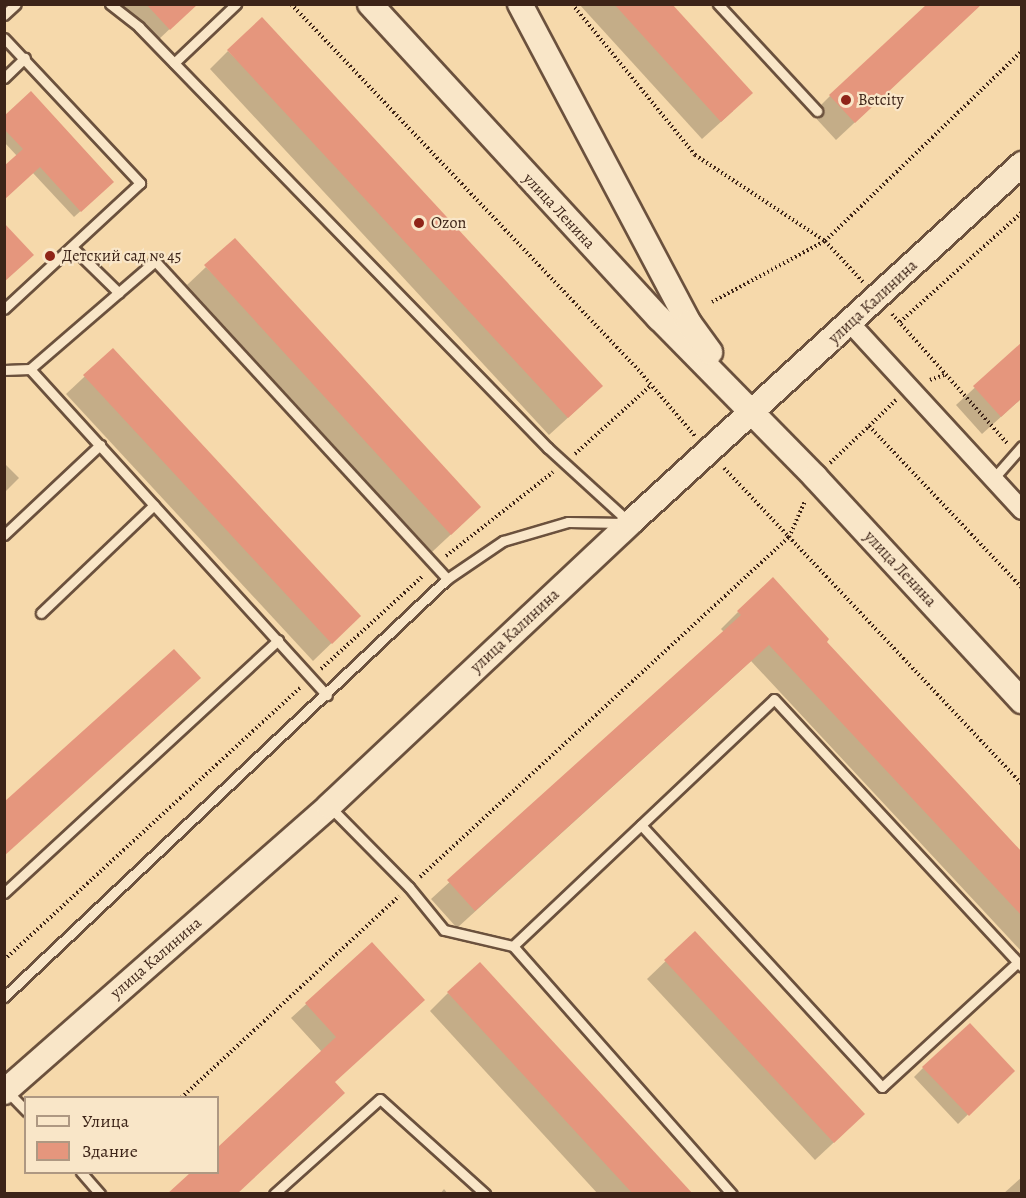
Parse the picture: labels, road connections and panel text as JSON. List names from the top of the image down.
{
  "streets": {
    "street": ["улица Ленина", "улица Калинина"]
  },
  "crossings": [
    ["улица Ленина", "улица Калинина"]
  ],
  "places": ["Betcity", "Ozon", "Детский сад № 45"],
  "legend": ["Улица", "Здание"]
}
